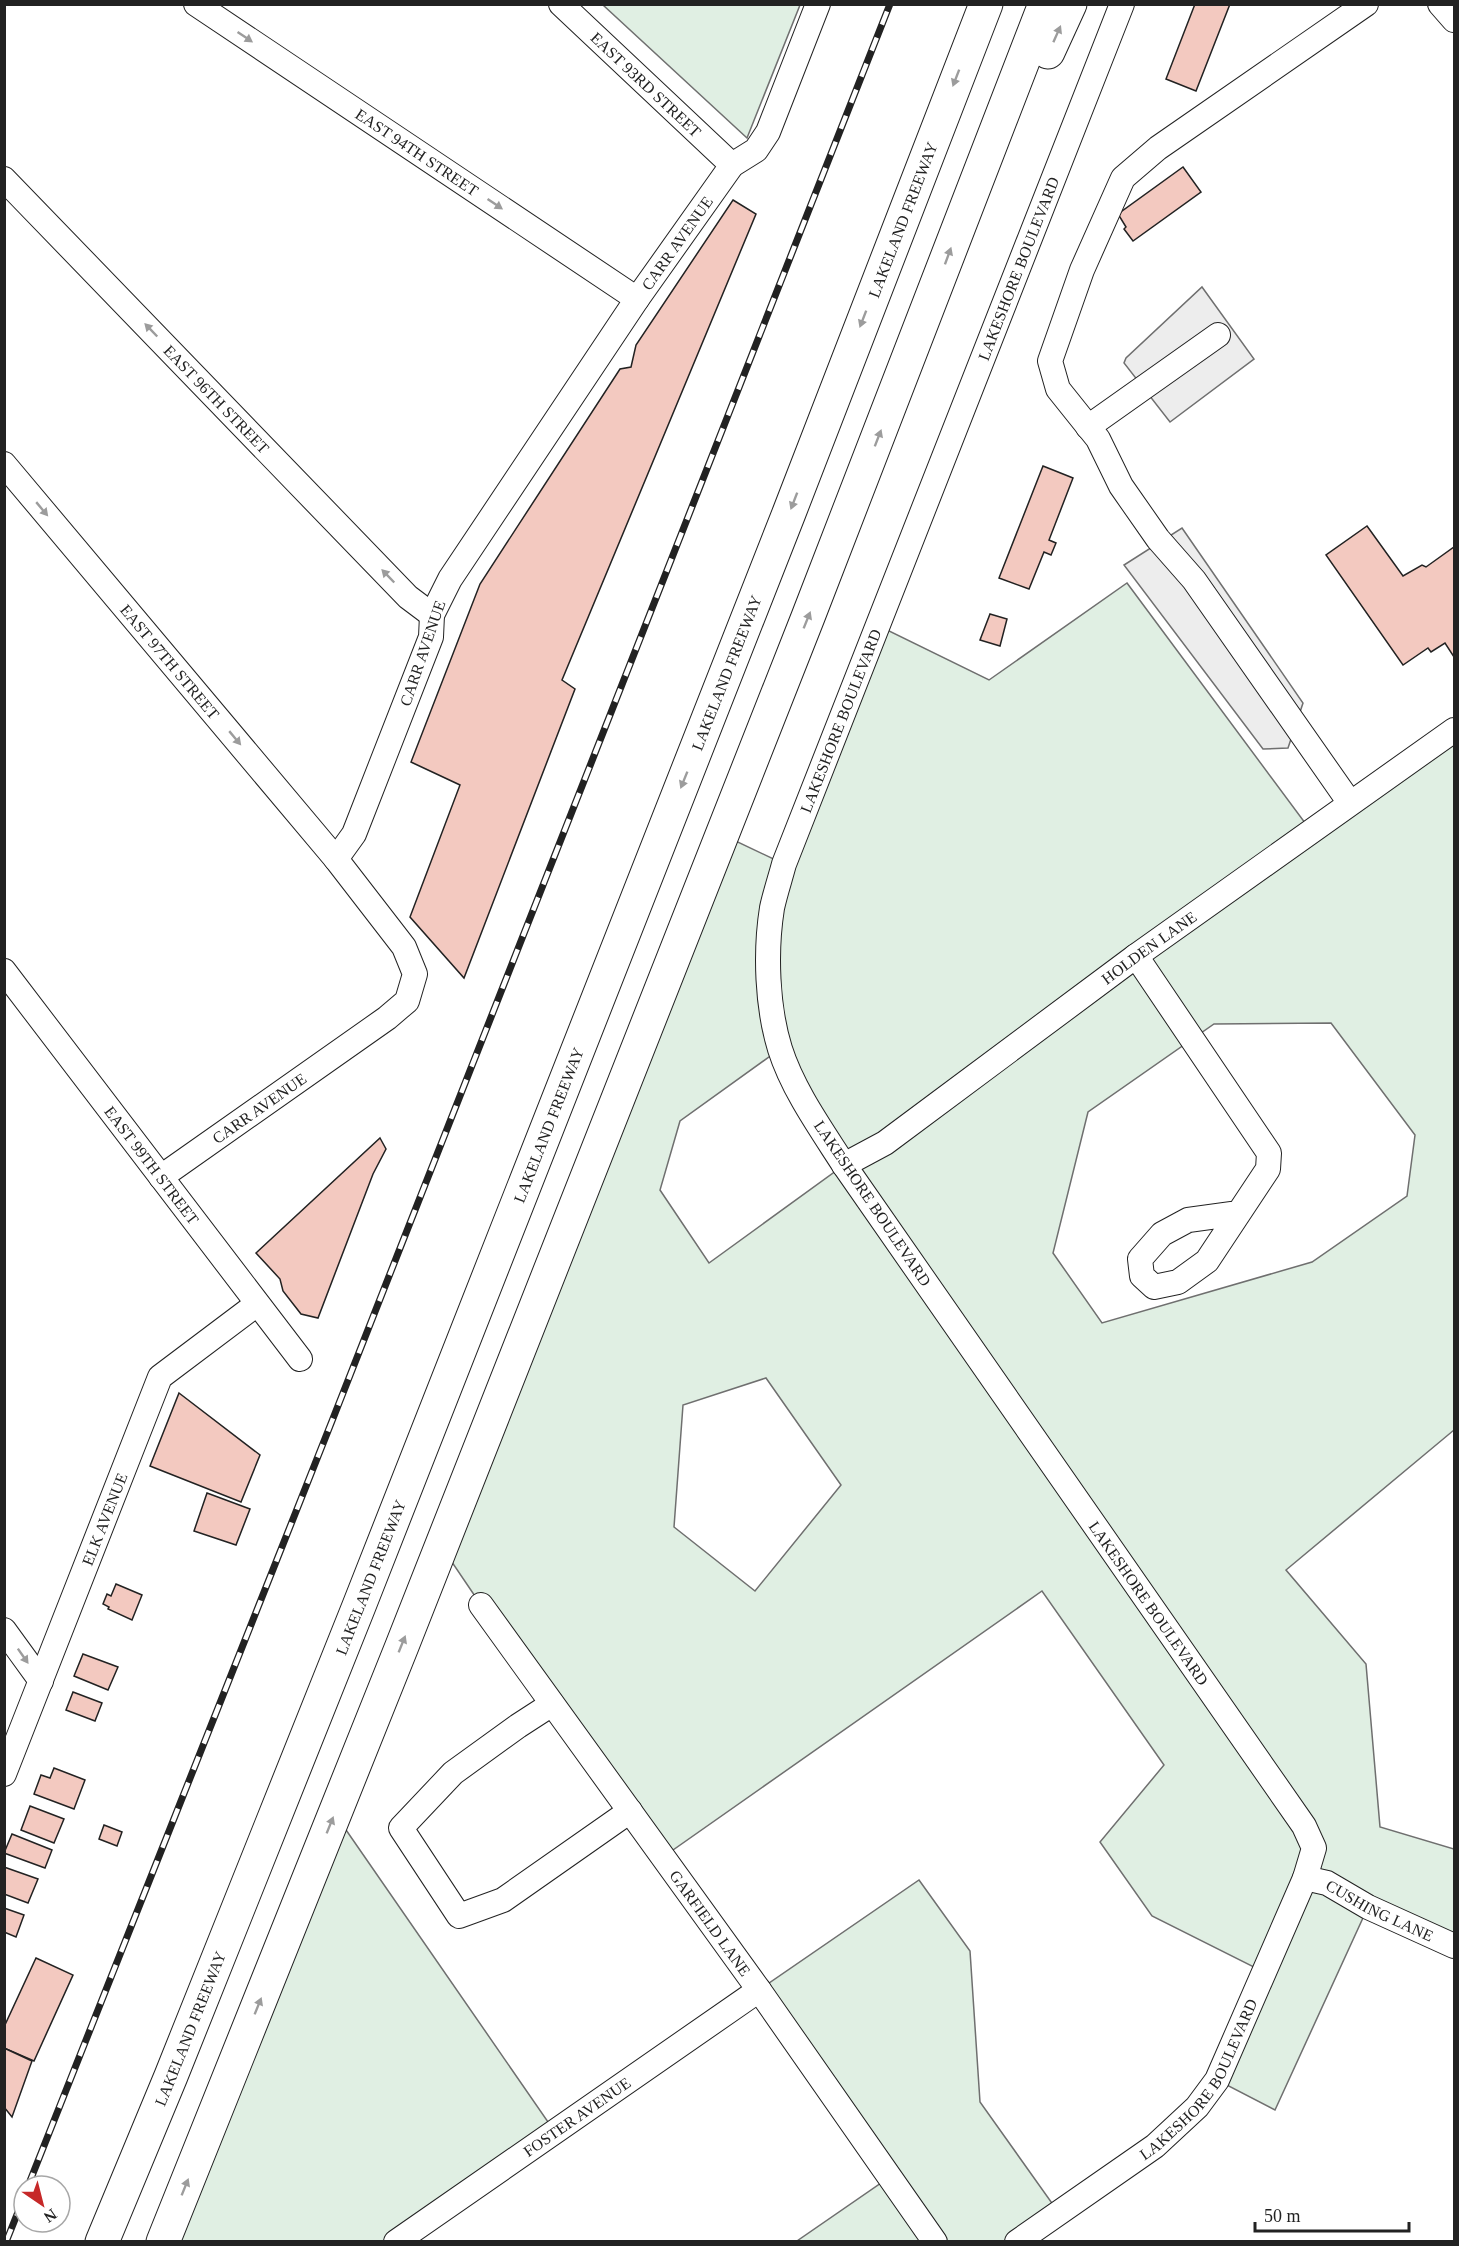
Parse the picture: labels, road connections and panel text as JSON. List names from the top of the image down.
{
  "streets": {
    "highway": ["LAKELAND FREEWAY"],
    "street": [
      "EAST 93RD STREET",
      "EAST 94TH STREET",
      "CARR AVENUE",
      "LAKESHORE BOULEVARD",
      "EAST 96TH STREET",
      "EAST 97TH STREET",
      "HOLDEN LANE",
      "EAST 99TH STREET",
      "ELK AVENUE",
      "CUSHING LANE",
      "GARFIELD LANE",
      "FOSTER AVENUE"
    ]
  },
  "crossings": [
    ["EAST 93RD STREET", "CARR AVENUE"],
    ["EAST 94TH STREET", "CARR AVENUE"],
    ["CARR AVENUE", "EAST 96TH STREET"],
    ["CARR AVENUE", "EAST 97TH STREET"],
    ["CARR AVENUE", "EAST 99TH STREET"],
    ["LAKESHORE BOULEVARD", "HOLDEN LANE"],
    ["LAKESHORE BOULEVARD", "CUSHING LANE"],
    ["EAST 99TH STREET", "ELK AVENUE"],
    ["GARFIELD LANE", "FOSTER AVENUE"]
  ],
  "one_way": ["EAST 94TH STREET", "EAST 96TH STREET", "EAST 97TH STREET"],
  "scale_bar": "50 m",
  "north": "bottom right"
}
